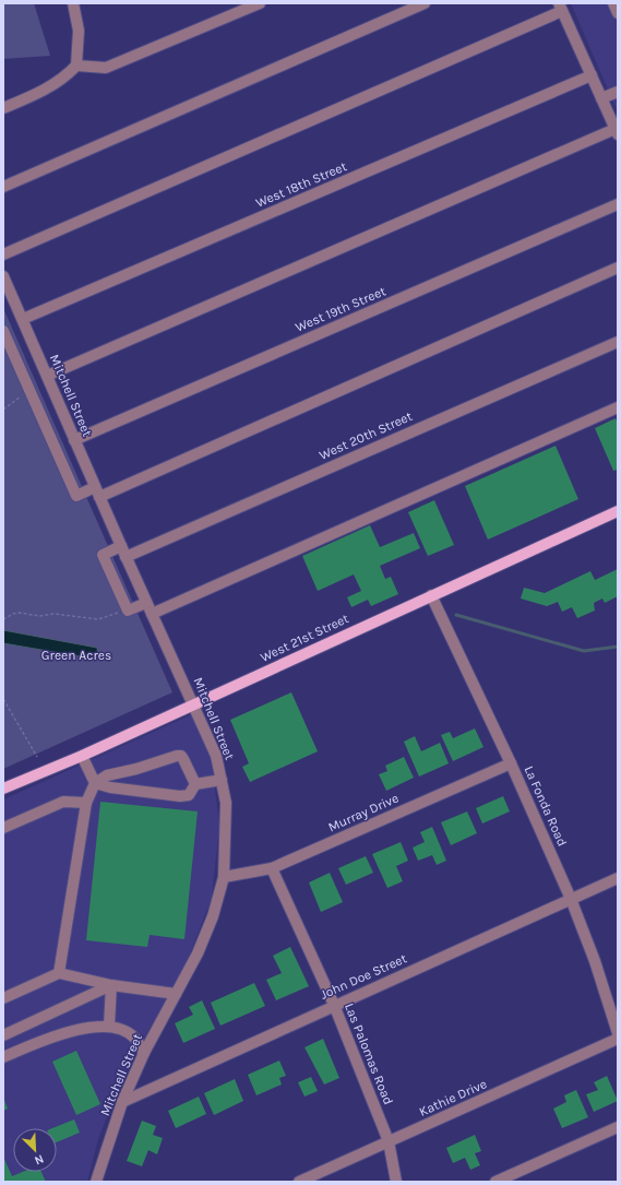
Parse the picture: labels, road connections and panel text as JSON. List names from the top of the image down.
{
  "streets": {
    "main road": ["West 21st Street"],
    "street": [
      "West 18th Street",
      "West 19th Street",
      "Mitchell Street",
      "West 20th Street",
      "La Fonda Road",
      "Murray Drive",
      "John Doe Street",
      "Las Palomas Road",
      "Kathie Drive"
    ]
  },
  "crossings": [
    ["West 18th Street", "Mitchell Street"],
    ["West 19th Street", "Mitchell Street"],
    ["Mitchell Street", "West 20th Street"],
    ["Mitchell Street", "West 21st Street"],
    ["Mitchell Street", "Murray Drive"],
    ["Mitchell Street", "John Doe Street"],
    ["West 21st Street", "La Fonda Road"],
    ["La Fonda Road", "Murray Drive"],
    ["La Fonda Road", "John Doe Street"],
    ["Murray Drive", "Las Palomas Road"],
    ["John Doe Street", "Las Palomas Road"],
    ["Las Palomas Road", "Kathie Drive"]
  ],
  "parks": ["Green Acres"],
  "north": "bottom right"
}
